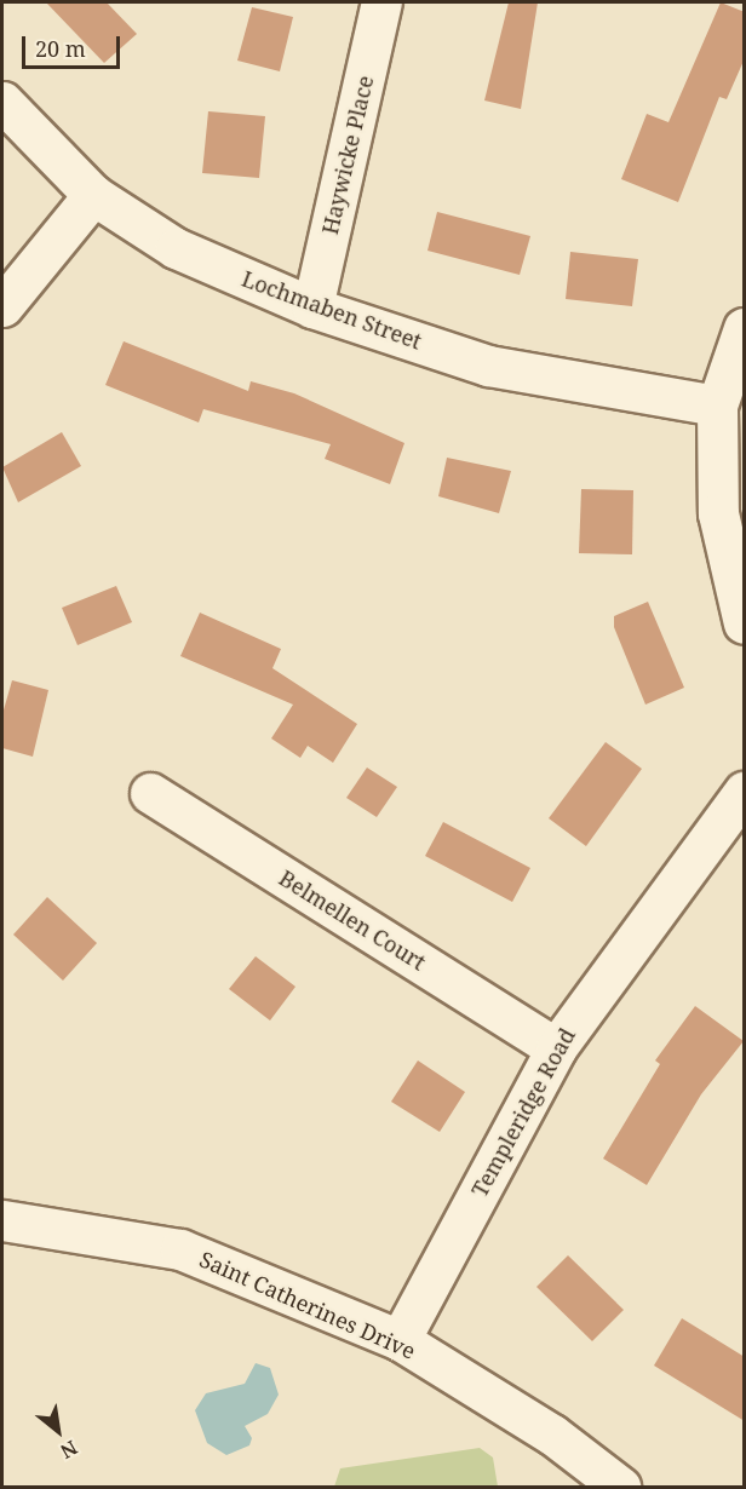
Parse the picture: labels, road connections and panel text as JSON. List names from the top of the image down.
{
  "streets": {
    "street": [
      "Haywicke Place",
      "Lochmaben Street",
      "Belmellen Court",
      "Templeridge Road",
      "Saint Catherines Drive"
    ]
  },
  "crossings": [
    ["Haywicke Place", "Lochmaben Street"],
    ["Belmellen Court", "Templeridge Road"],
    ["Templeridge Road", "Saint Catherines Drive"]
  ],
  "scale_bar": "20 m",
  "north": "bottom right"
}
